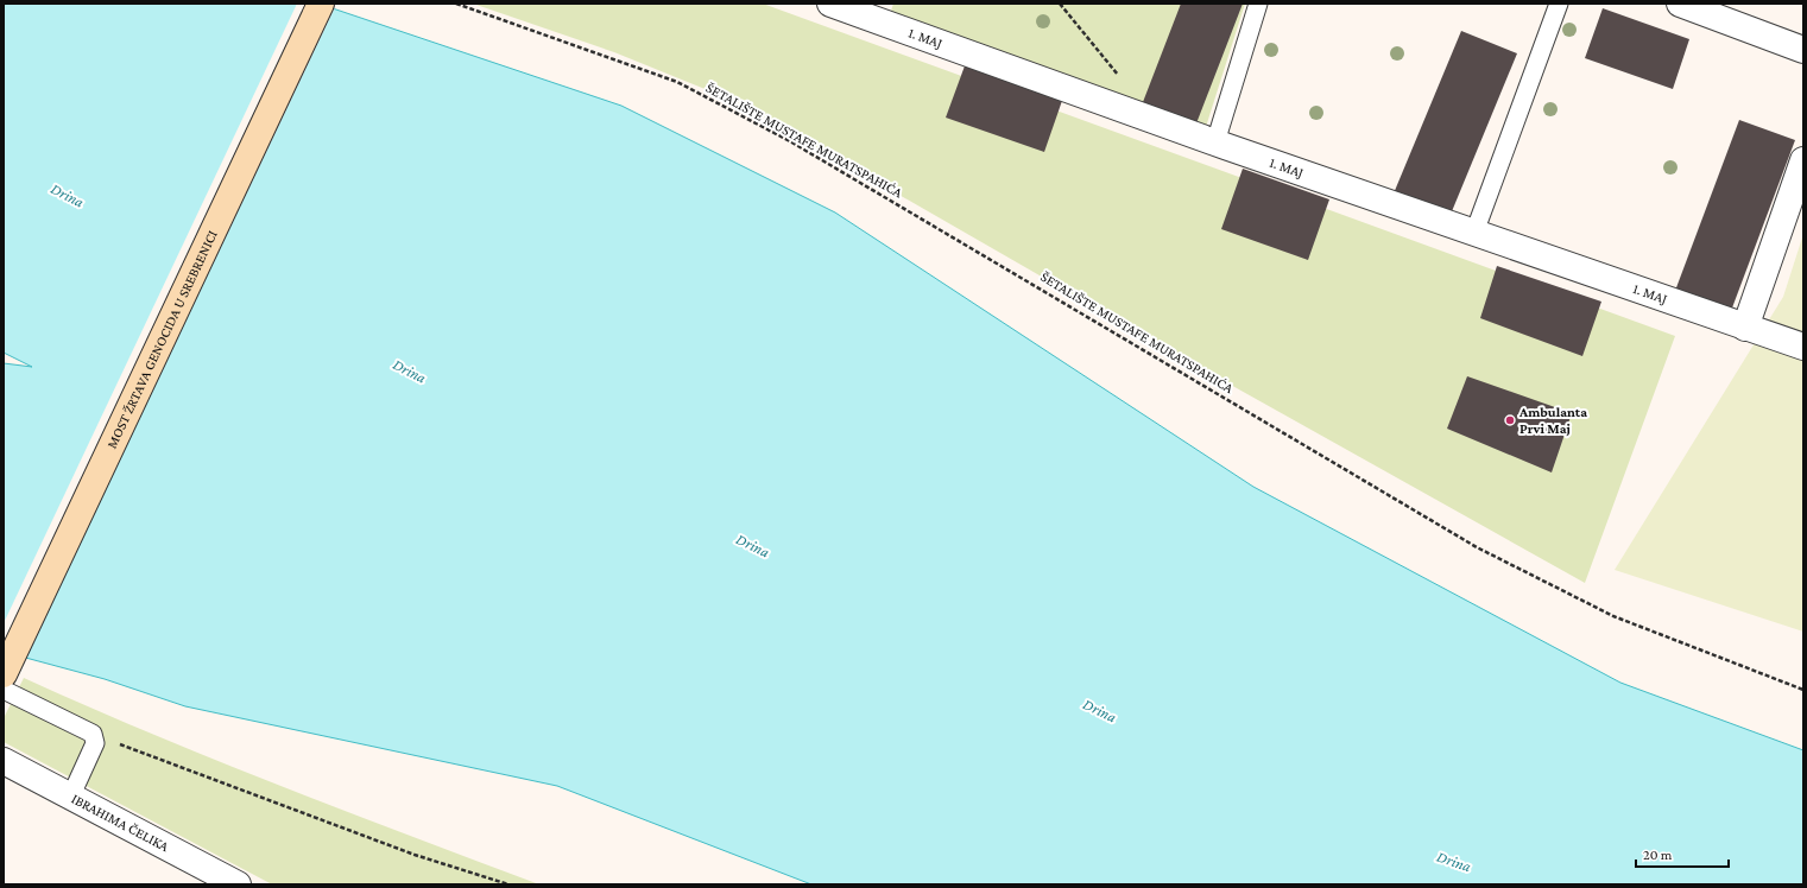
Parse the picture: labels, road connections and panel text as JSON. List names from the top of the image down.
{
  "streets": {
    "main road": ["MOST ŽRTAVA GENOCIDA U SREBRENICI"],
    "street": ["1. MAJ", "IBRAHIMA ČELIKA"],
    "path": ["ŠETALIŠTE MUSTAFE MURATSPAHIĆA"]
  },
  "water": ["Drina"],
  "places": ["Ambulanta Prvi Maj"],
  "scale_bar": "20 m"
}
